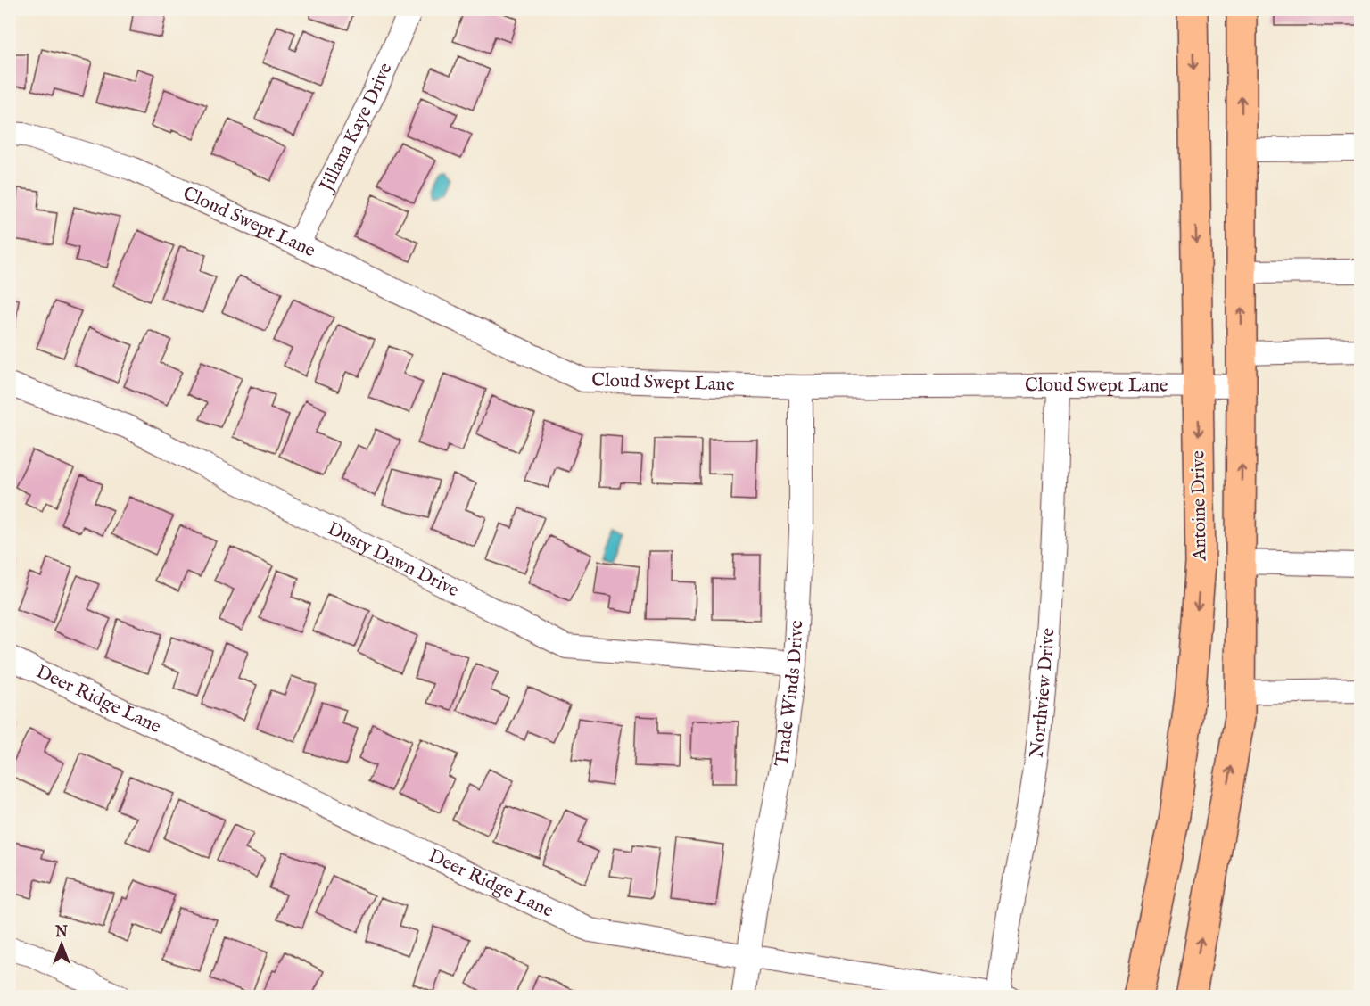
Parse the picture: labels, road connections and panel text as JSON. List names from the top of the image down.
{
  "streets": {
    "main road": ["Antoine Drive"],
    "street": [
      "Jillana Kaye Drive",
      "Cloud Swept Lane",
      "Dusty Dawn Drive",
      "Northview Drive",
      "Trade Winds Drive",
      "Deer Ridge Lane"
    ]
  },
  "crossings": [
    ["Jillana Kaye Drive", "Cloud Swept Lane"],
    ["Cloud Swept Lane", "Antoine Drive"],
    ["Cloud Swept Lane", "Northview Drive"],
    ["Cloud Swept Lane", "Trade Winds Drive"],
    ["Dusty Dawn Drive", "Trade Winds Drive"],
    ["Northview Drive", "Deer Ridge Lane"],
    ["Trade Winds Drive", "Deer Ridge Lane"]
  ],
  "north": "top"
}
